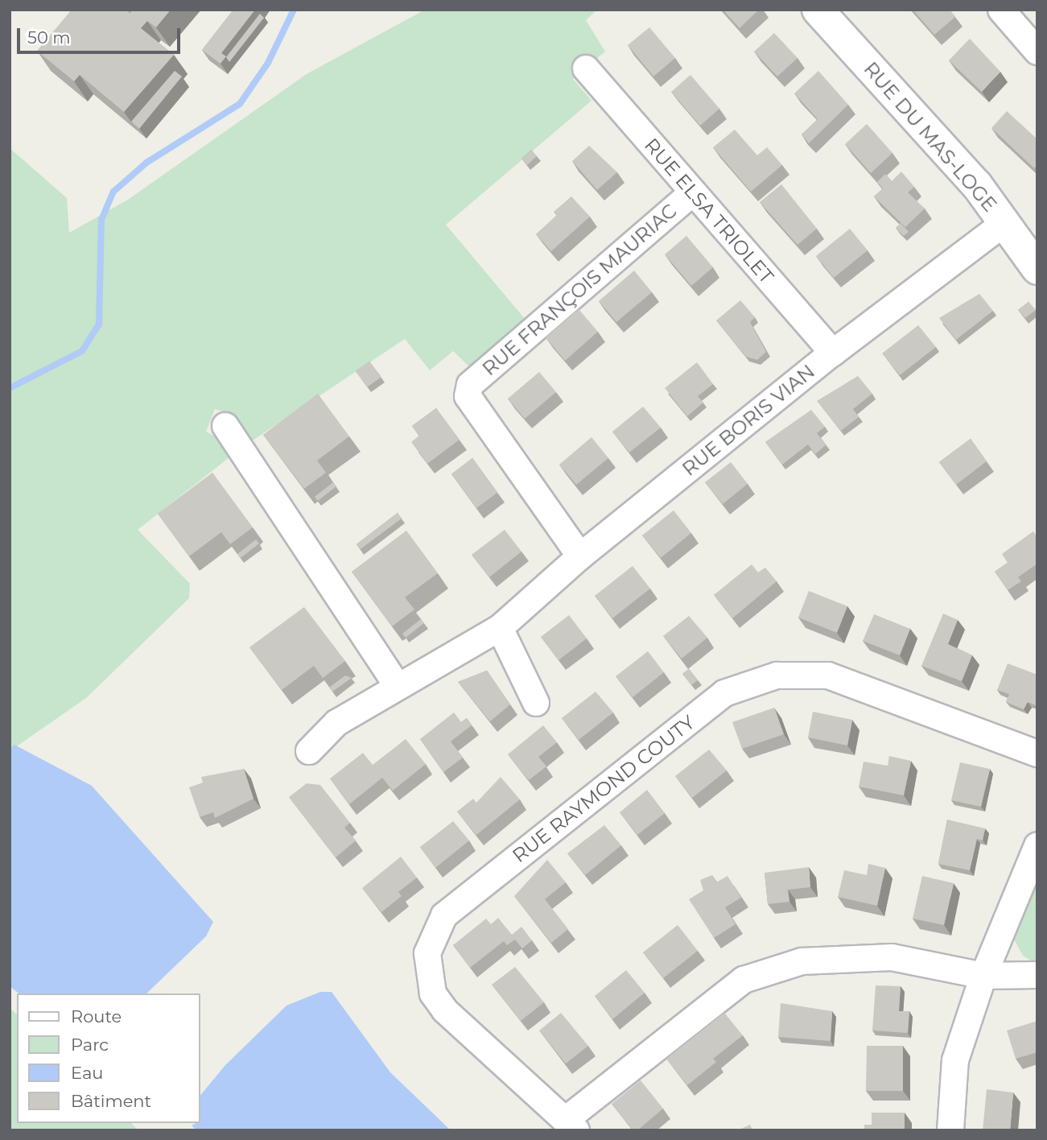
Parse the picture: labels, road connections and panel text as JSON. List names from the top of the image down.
{
  "streets": {
    "main road": ["RUE DU MAS-LOGE"],
    "street": [
      "RUE ELSA TRIOLET",
      "RUE FRANÇOIS MAURIAC",
      "RUE BORIS VIAN",
      "RUE RAYMOND COUTY"
    ]
  },
  "crossings": [
    ["RUE DU MAS-LOGE", "RUE BORIS VIAN"],
    ["RUE ELSA TRIOLET", "RUE FRANÇOIS MAURIAC"],
    ["RUE ELSA TRIOLET", "RUE BORIS VIAN"],
    ["RUE FRANÇOIS MAURIAC", "RUE BORIS VIAN"]
  ],
  "legend": [
    "Route",
    "Parc",
    "Eau",
    "Bâtiment"
  ],
  "scale_bar": "50 m"
}
